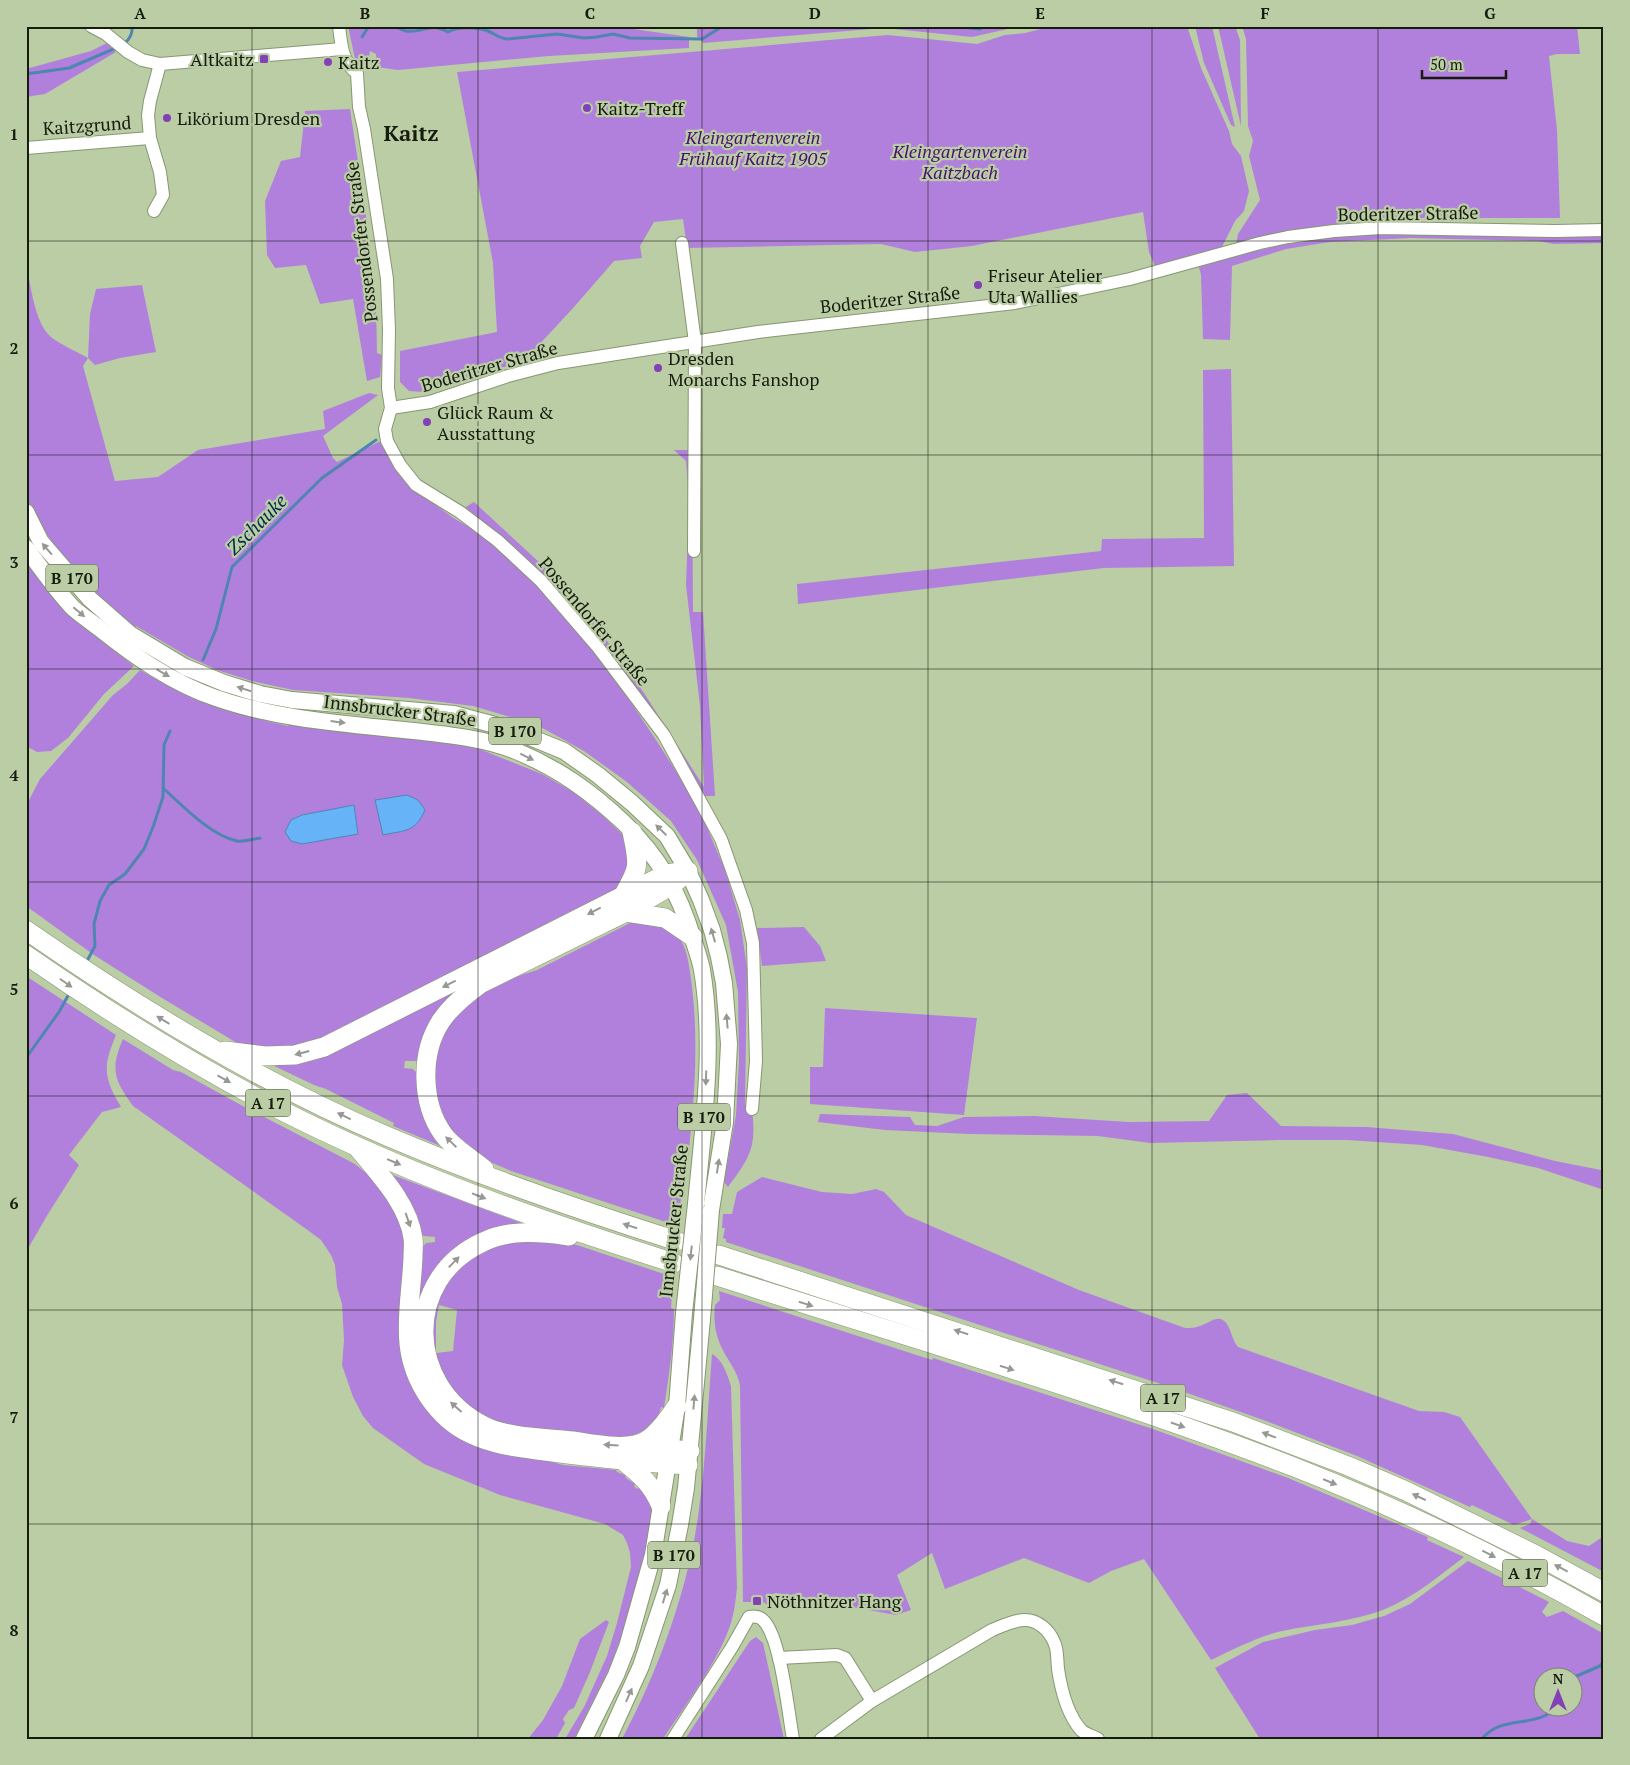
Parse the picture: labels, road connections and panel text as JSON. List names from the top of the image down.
{
  "streets": {
    "highway": ["A 17"],
    "main road": ["B 170", "Innsbrucker Straße"],
    "street": ["Kaitzgrund", "Boderitzer Straße", "Possendorfer Straße"]
  },
  "crossings": [
    ["Boderitzer Straße", "Possendorfer Straße"],
    ["B 170", "Innsbrucker Straße"]
  ],
  "districts": ["Kaitz"],
  "water": ["Zschauke"],
  "parks": ["Kleingartenverein Frühauf Kaitz 1905", "Kleingartenverein Kaitzbach"],
  "places": {
    "transit": ["Altkaitz", "Nöthnitzer Hang"],
    "other": [
      "Kaitz",
      "Kaitz-Treff",
      "Likörium Dresden",
      "Friseur Atelier Uta Wallies",
      "Dresden Monarchs Fanshop",
      "Glück Raum & Ausstattung"
    ]
  },
  "scale_bar": "50 m",
  "north": "top",
  "grid": {
    "columns": [
      "A",
      "B",
      "C",
      "D",
      "E",
      "F",
      "G"
    ],
    "rows": [
      "1",
      "2",
      "3",
      "4",
      "5",
      "6",
      "7",
      "8"
    ]
  }
}
